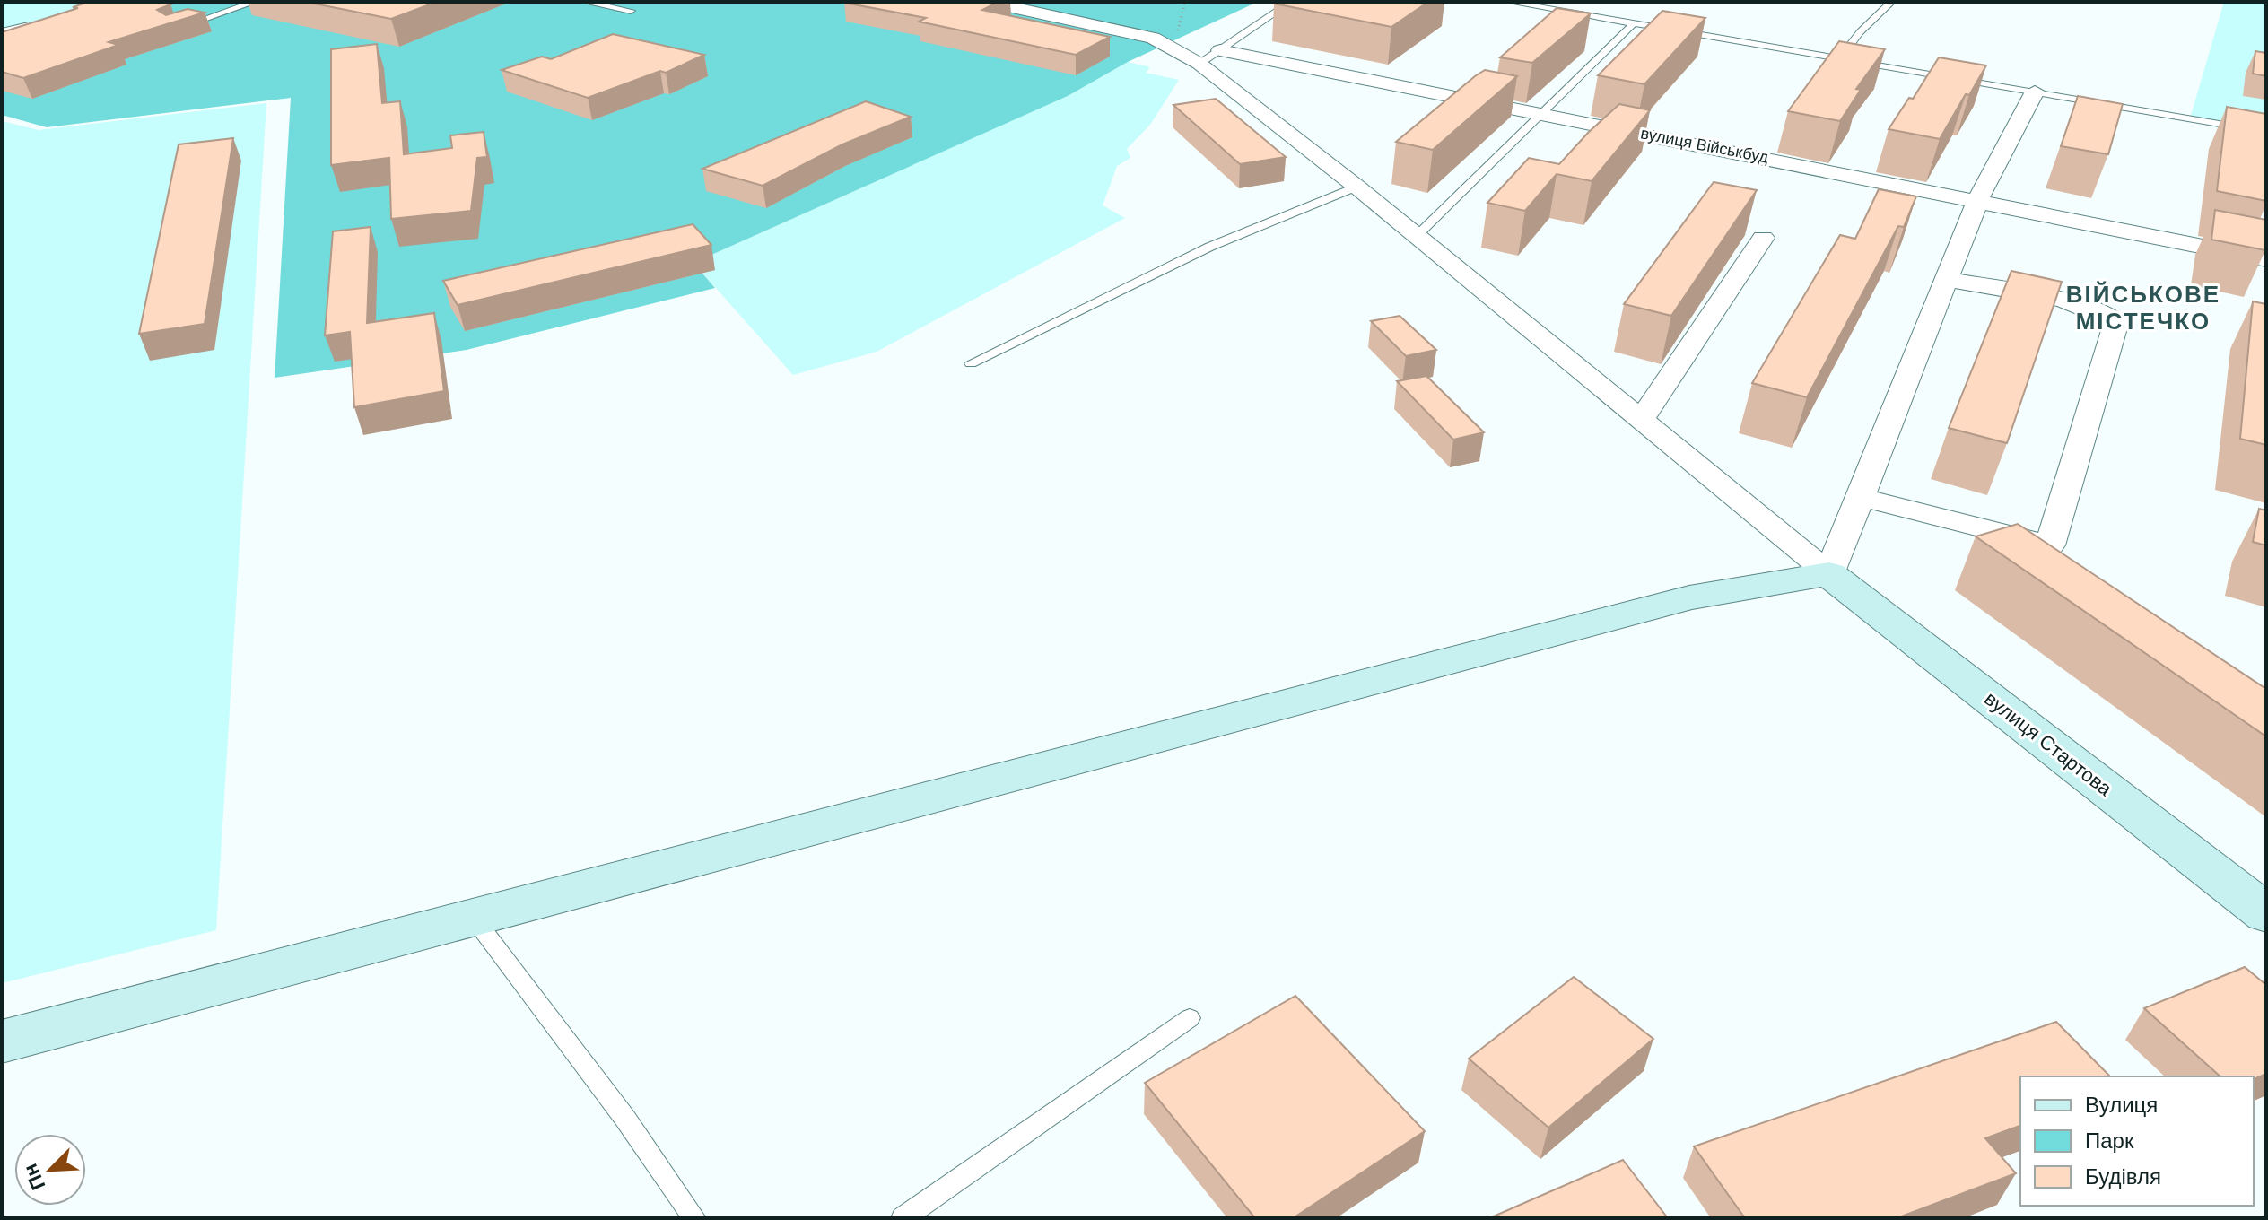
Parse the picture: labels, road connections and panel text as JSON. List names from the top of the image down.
{
  "streets": {
    "main road": ["вулиця Стартова"],
    "street": ["вулиця Військбуд"]
  },
  "districts": ["ВІЙСЬКОВЕ МІСТЕЧКО"],
  "legend": ["Вулиця", "Парк", "Будівля"],
  "north": "bottom left"
}
